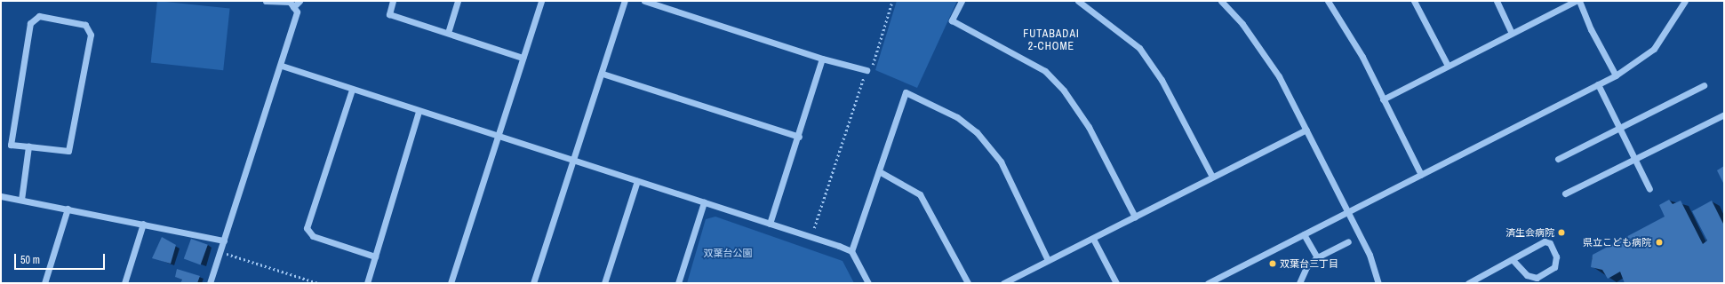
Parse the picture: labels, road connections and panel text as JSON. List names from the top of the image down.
{
  "districts": ["FUTABADAI 2-CHOME"],
  "parks": ["双葉台公園"],
  "places": ["済生会病院", "県立こども病院", "双葉台三丁目"],
  "scale_bar": "50 m"
}
